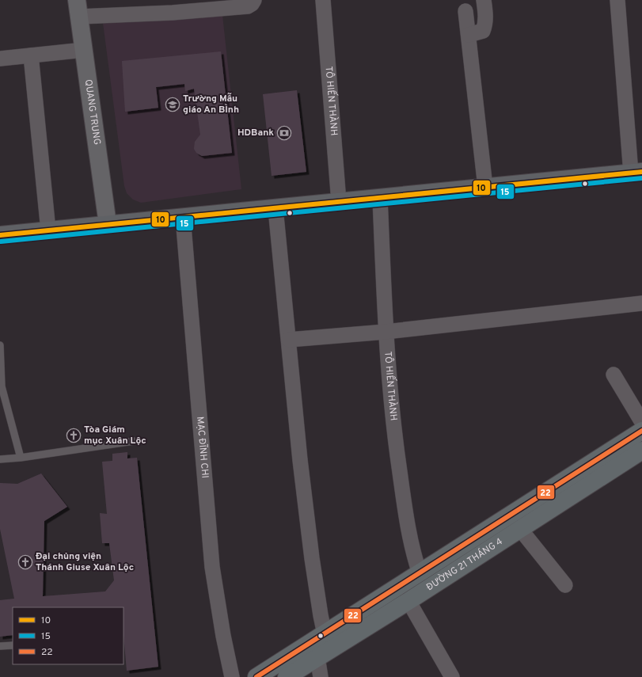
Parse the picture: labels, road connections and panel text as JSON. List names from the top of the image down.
{
  "streets": {
    "highway": ["ĐƯỜNG 21 THÁNG 4"],
    "street": ["TÔ HIẾN THÀNH", "QUANG TRUNG", "MẠC ĐĨNH CHI"]
  },
  "crossings": [
    ["TÔ HIẾN THÀNH", "ĐƯỜNG 21 THÁNG 4"]
  ],
  "places": {
    "school or university": ["Trường Mẫu giáo An BÌnh"],
    "bank": ["HDBank"],
    "church": ["Tòa Giám mục Xuân Lộc", "Đại chủng viện Thánh Giuse Xuân Lộc"]
  },
  "lines": ["transit line 10", "transit line 15", "transit line 22"],
  "legend": ["10", "15", "22"]
}
